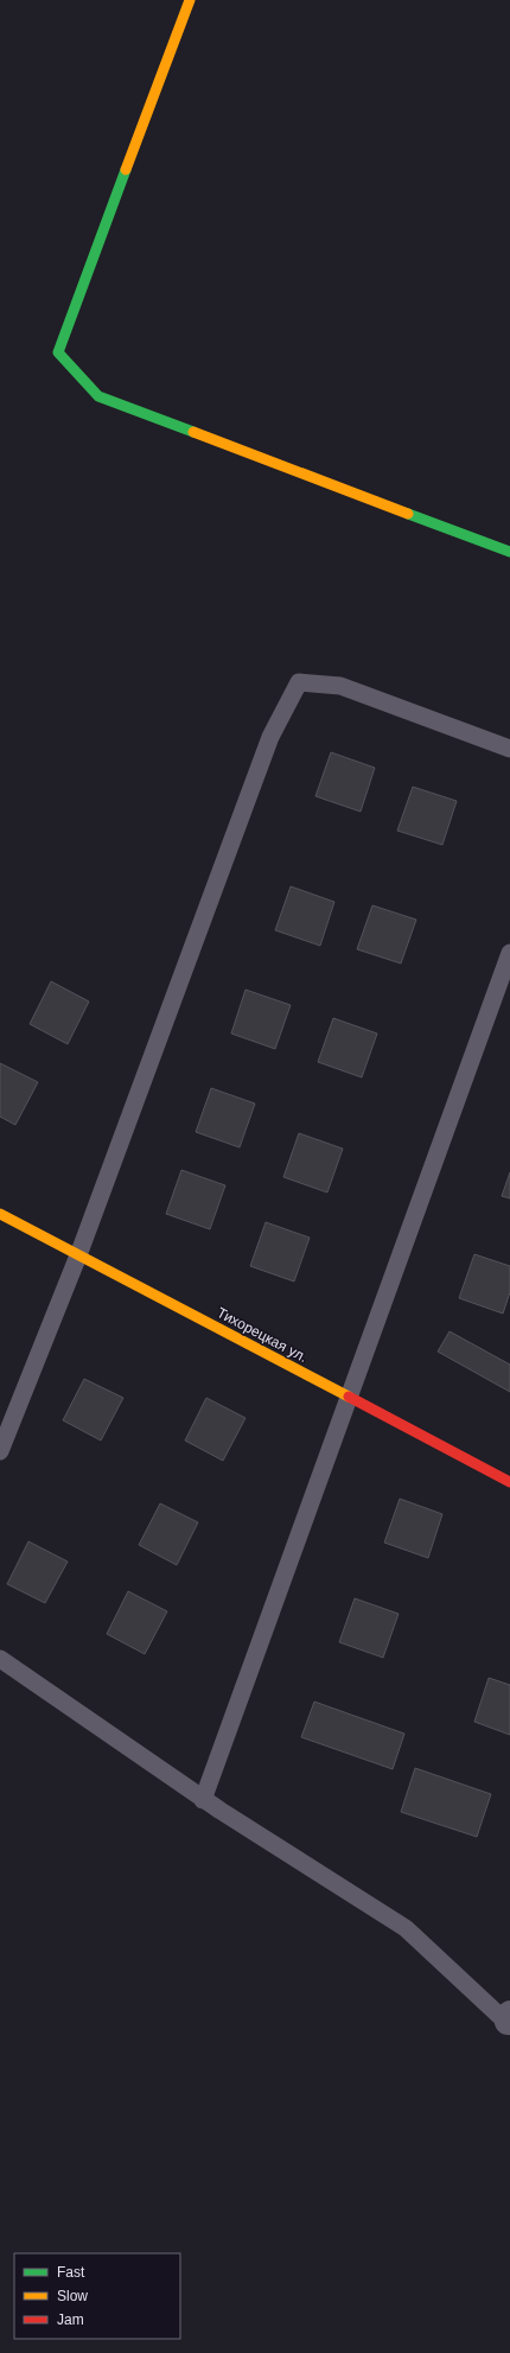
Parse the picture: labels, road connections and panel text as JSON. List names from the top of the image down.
{
  "streets": {
    "street": ["Тихорецкая ул."]
  },
  "legend": ["Fast", "Slow", "Jam"]
}
